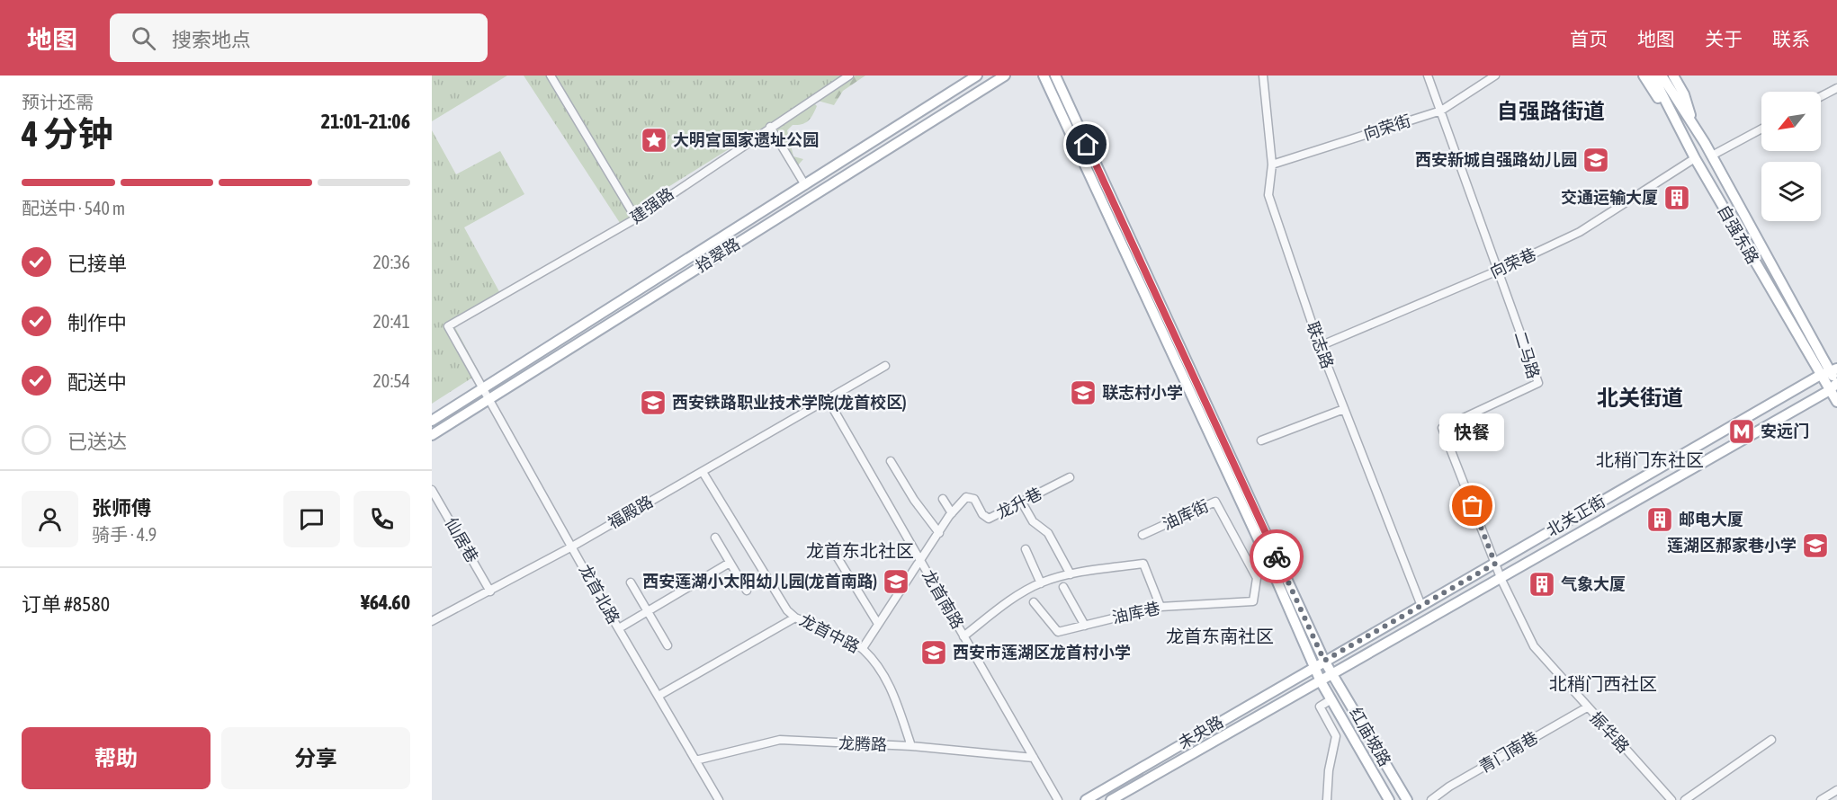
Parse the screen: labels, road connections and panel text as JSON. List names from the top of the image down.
{
  "streets": {
    "main road": [
      "自强东路",
      "拾翠路",
      "北关正街",
      "未央路",
      "红庙坡路"
    ],
    "street": [
      "向荣街",
      "建强路",
      "向荣巷",
      "联志路",
      "二马路",
      "龙升巷",
      "福殿路",
      "油库街",
      "仙居巷",
      "龙首北路",
      "龙首南路",
      "油库巷",
      "龙首中路",
      "振华路",
      "龙腾路",
      "青门南巷"
    ]
  },
  "crossings": [
    ["向荣街", "联志路"],
    ["向荣街", "二马路"],
    ["建强路", "龙首北路"],
    ["自强东路", "向荣巷"],
    ["自强东路", "北关正街"],
    ["拾翠路", "龙首北路"],
    ["向荣巷", "联志路"],
    ["向荣巷", "二马路"],
    ["联志路", "北关正街"],
    ["二马路", "北关正街"],
    ["二马路", "振华路"],
    ["龙升巷", "龙首南路"],
    ["龙升巷", "龙首中路"],
    ["福殿路", "仙居巷"],
    ["福殿路", "龙首北路"],
    ["福殿路", "龙首南路"],
    ["福殿路", "龙首中路"],
    ["油库街", "油库巷"],
    ["北关正街", "未央路"],
    ["北关正街", "振华路"],
    ["北关正街", "红庙坡路"],
    ["龙首北路", "龙腾路"],
    ["龙首南路", "龙腾路"],
    ["龙首中路", "龙腾路"],
    ["未央路", "红庙坡路"],
    ["振华路", "青门南巷"]
  ],
  "districts": [
    "自强路街道",
    "北关街道",
    "北稍门东社区",
    "龙首东北社区",
    "龙首东南社区",
    "北稍门西社区"
  ],
  "places": {
    "place": ["大明宫国家遗址公园"],
    "school or university": [
      "西安新城自强路幼儿园",
      "联志村小学",
      "西安铁路职业技术学院(龙首校区)",
      "莲湖区郝家巷小学",
      "西安莲湖小太阳幼儿园(龙首南路)",
      "西安市莲湖区龙首村小学"
    ],
    "building": ["交通运输大厦", "邮电大厦", "气象大厦"],
    "metro station": ["安远门"],
    "other": ["快餐"]
  },
  "north": "bottom left",
  "page": {
    "header": "地图",
    "search": "搜索地点",
    "nav": [
      "首页",
      "地图",
      "关于",
      "联系"
    ],
    "heading": ["4 分钟", "预计还需", "21:01–21:06"],
    "panel": [
      "张师傅",
      "骑手 · 4.9",
      "订单 #8580",
      "¥64.60"
    ],
    "bar": "配送中 · 540 m",
    "list": [
      ["已接单", "20:36"],
      ["制作中", "20:41"],
      ["配送中", "20:54"],
      "已送达"
    ],
    "bubble": "快餐",
    "buttons": ["帮助", "分享"]
  }
}
